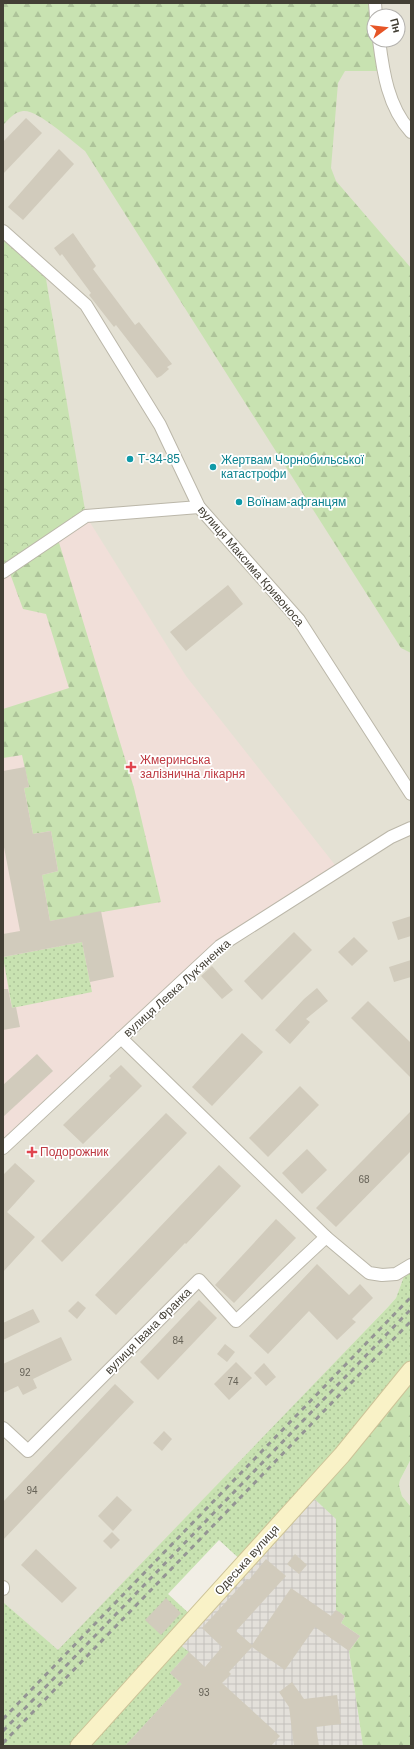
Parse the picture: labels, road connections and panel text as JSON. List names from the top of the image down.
{
  "streets": {
    "main road": ["Одеська вулиця"],
    "street": ["вулиця Максима Кривоноса", "вулиця Левка Лук'яненка", "вулиця Івана Франка"]
  },
  "places": {
    "other": ["Т-34-85", "Жертвам Чорнобильської катастрофи", "Воїнам-афганцям"],
    "health": ["Жмеринська залізнична лікарня", "Подорожник"]
  },
  "house_numbers": [
    "68",
    "84",
    "92",
    "74",
    "94",
    "93"
  ],
  "north": "right"
}
